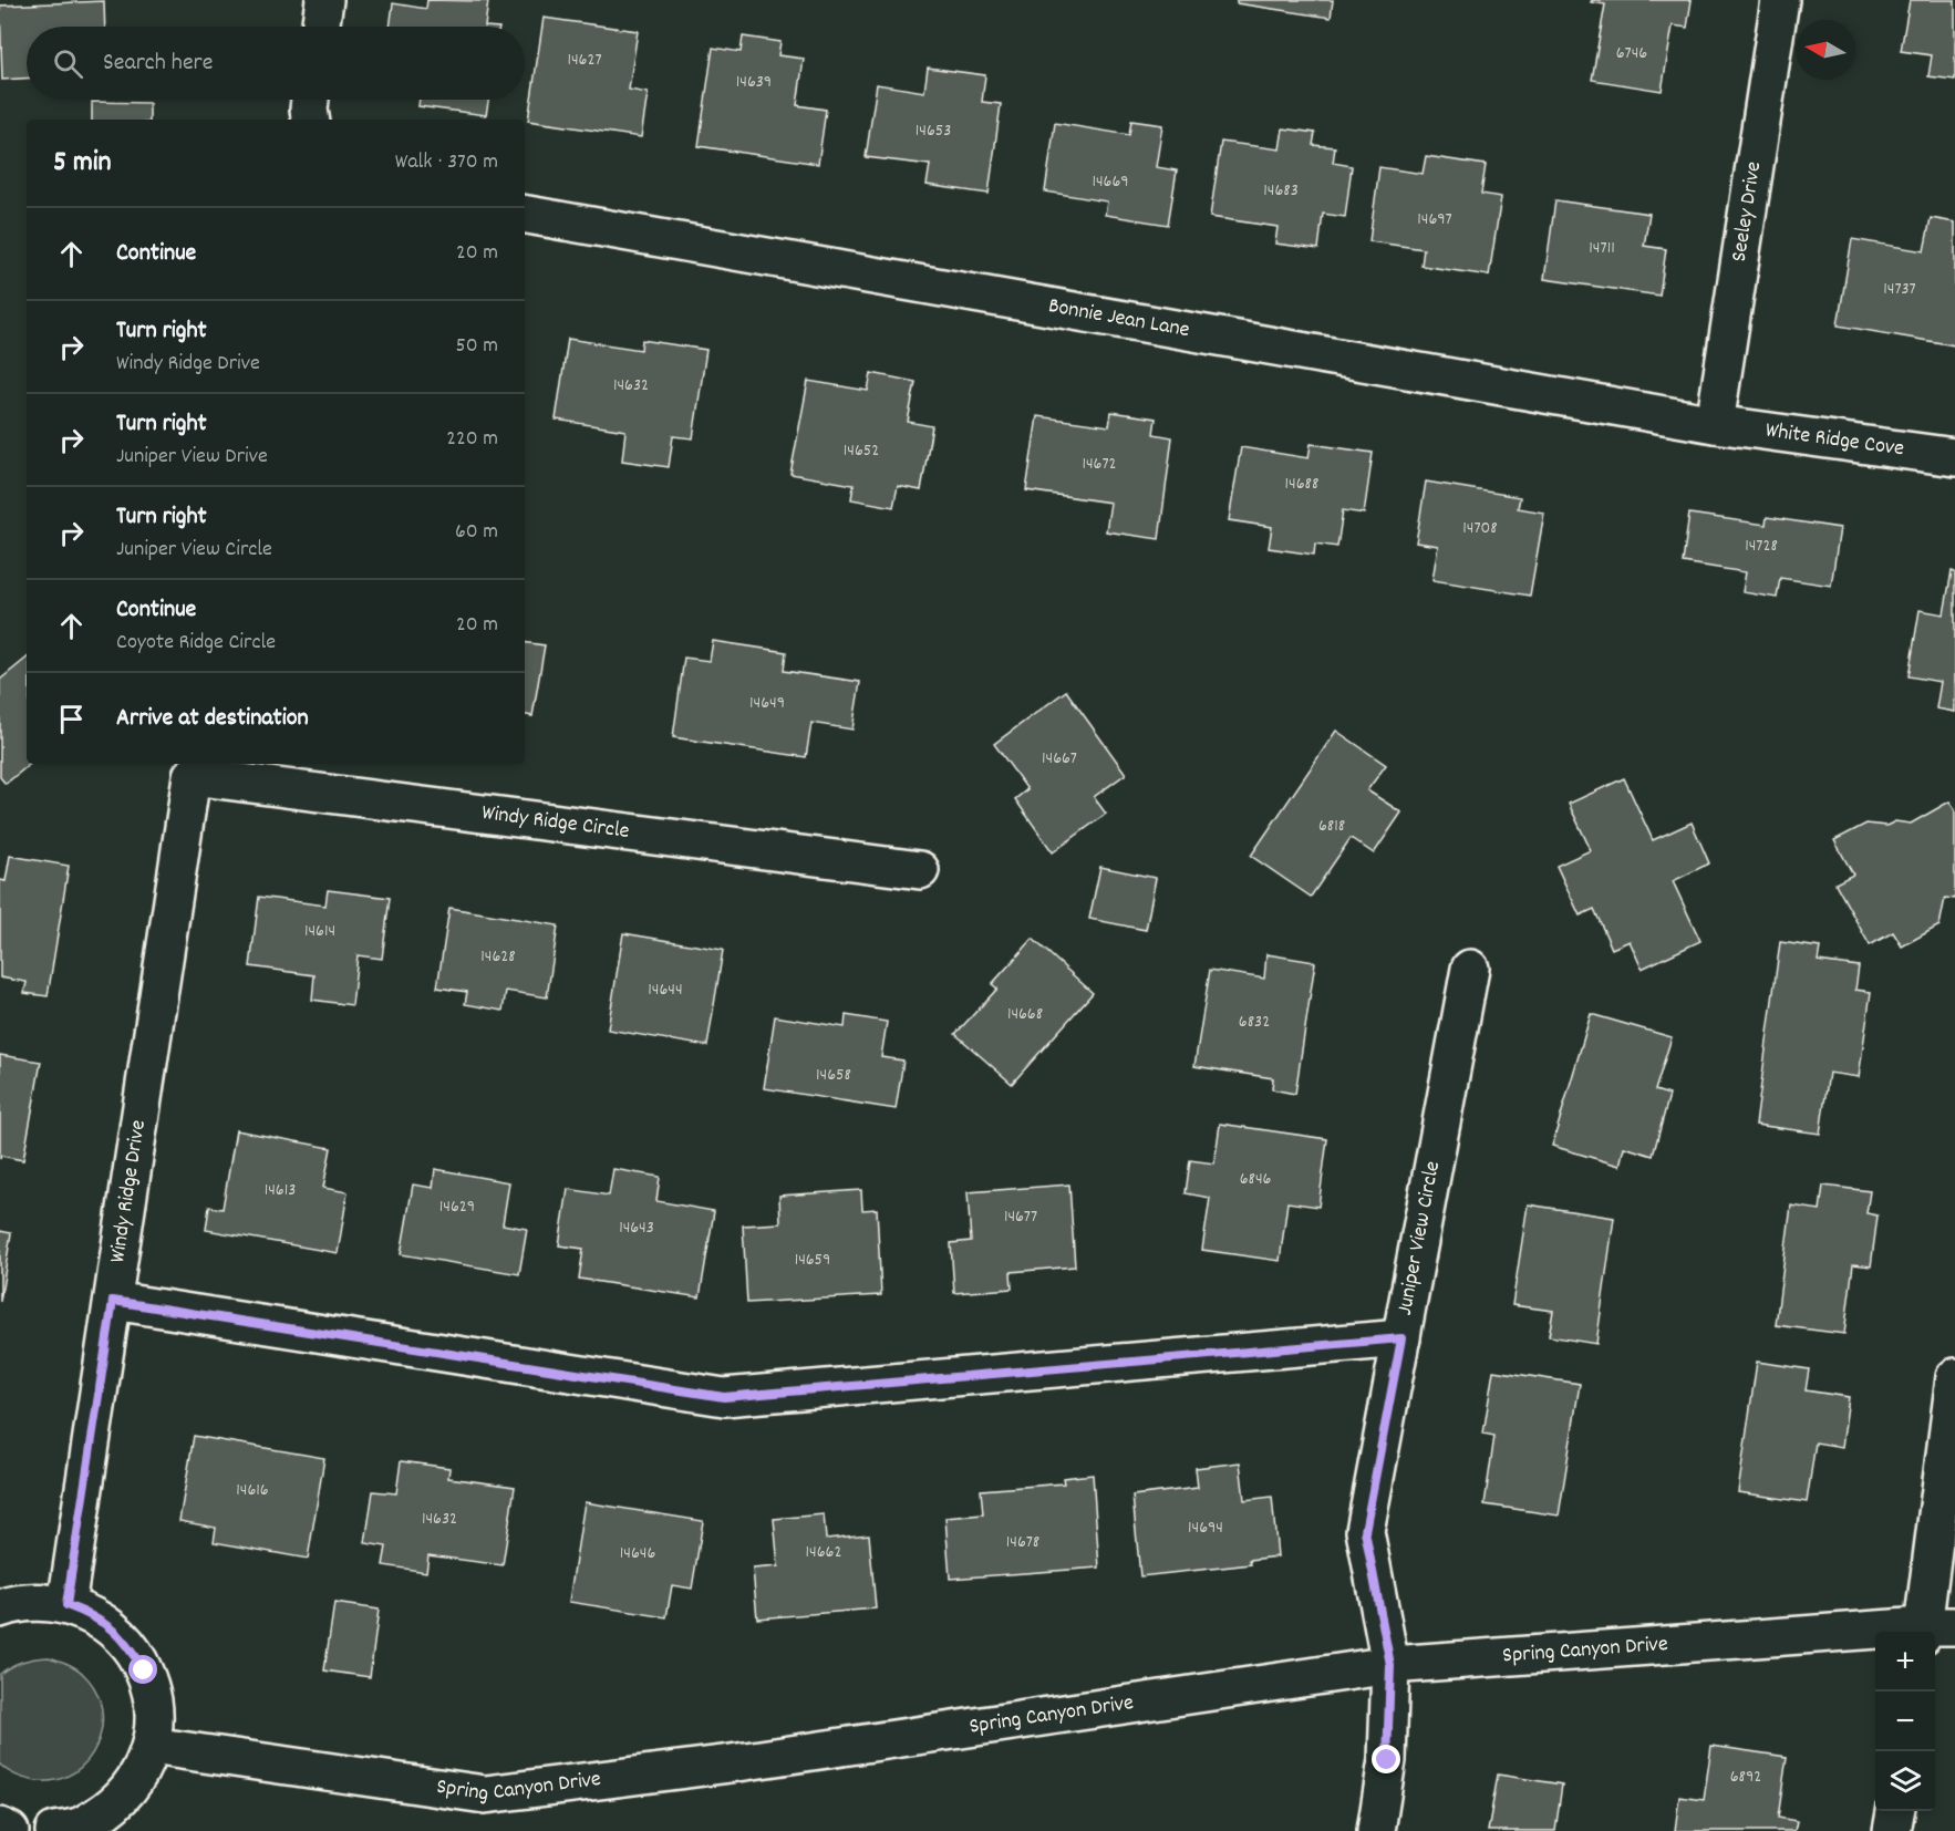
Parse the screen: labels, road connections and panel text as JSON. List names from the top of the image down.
{
  "streets": {
    "street": [
      "Seeley Drive",
      "Bonnie Jean Lane",
      "White Ridge Cove",
      "Windy Ridge Circle",
      "Windy Ridge Drive",
      "Juniper View Circle",
      "Spring Canyon Drive"
    ]
  },
  "crossings": [
    ["Seeley Drive", "Bonnie Jean Lane"],
    ["Seeley Drive", "White Ridge Cove"],
    ["Bonnie Jean Lane", "White Ridge Cove"],
    ["Windy Ridge Circle", "Windy Ridge Drive"],
    ["Juniper View Circle", "Spring Canyon Drive"]
  ],
  "house_numbers": [
    "6746",
    "14627",
    "14639",
    "14653",
    "14669",
    "14683",
    "14697",
    "14711",
    "14737",
    "14632",
    "14652",
    "14672",
    "14688",
    "14708",
    "14728",
    "14649",
    "14667",
    "6818",
    "14614",
    "14628",
    "14644",
    "14668",
    "6832",
    "14658",
    "6846",
    "14613",
    "14629",
    "14677",
    "14643",
    "14659",
    "14616",
    "14632",
    "14694",
    "14678",
    "14662",
    "14646",
    "6892"
  ],
  "north": "left",
  "page": {
    "search": "Search here",
    "heading": ["5 min", "Walk · 370 m"],
    "list": [
      ["Continue", "20 m"],
      ["Turn right", "Windy Ridge Drive", "50 m"],
      ["Turn right", "Juniper View Drive", "220 m"],
      ["Turn right", "Juniper View Circle", "60 m"],
      ["Continue", "Coyote Ridge Circle", "20 m"],
      "Arrive at destination"
    ],
    "map_buttons": ["+", "−"]
  }
}
